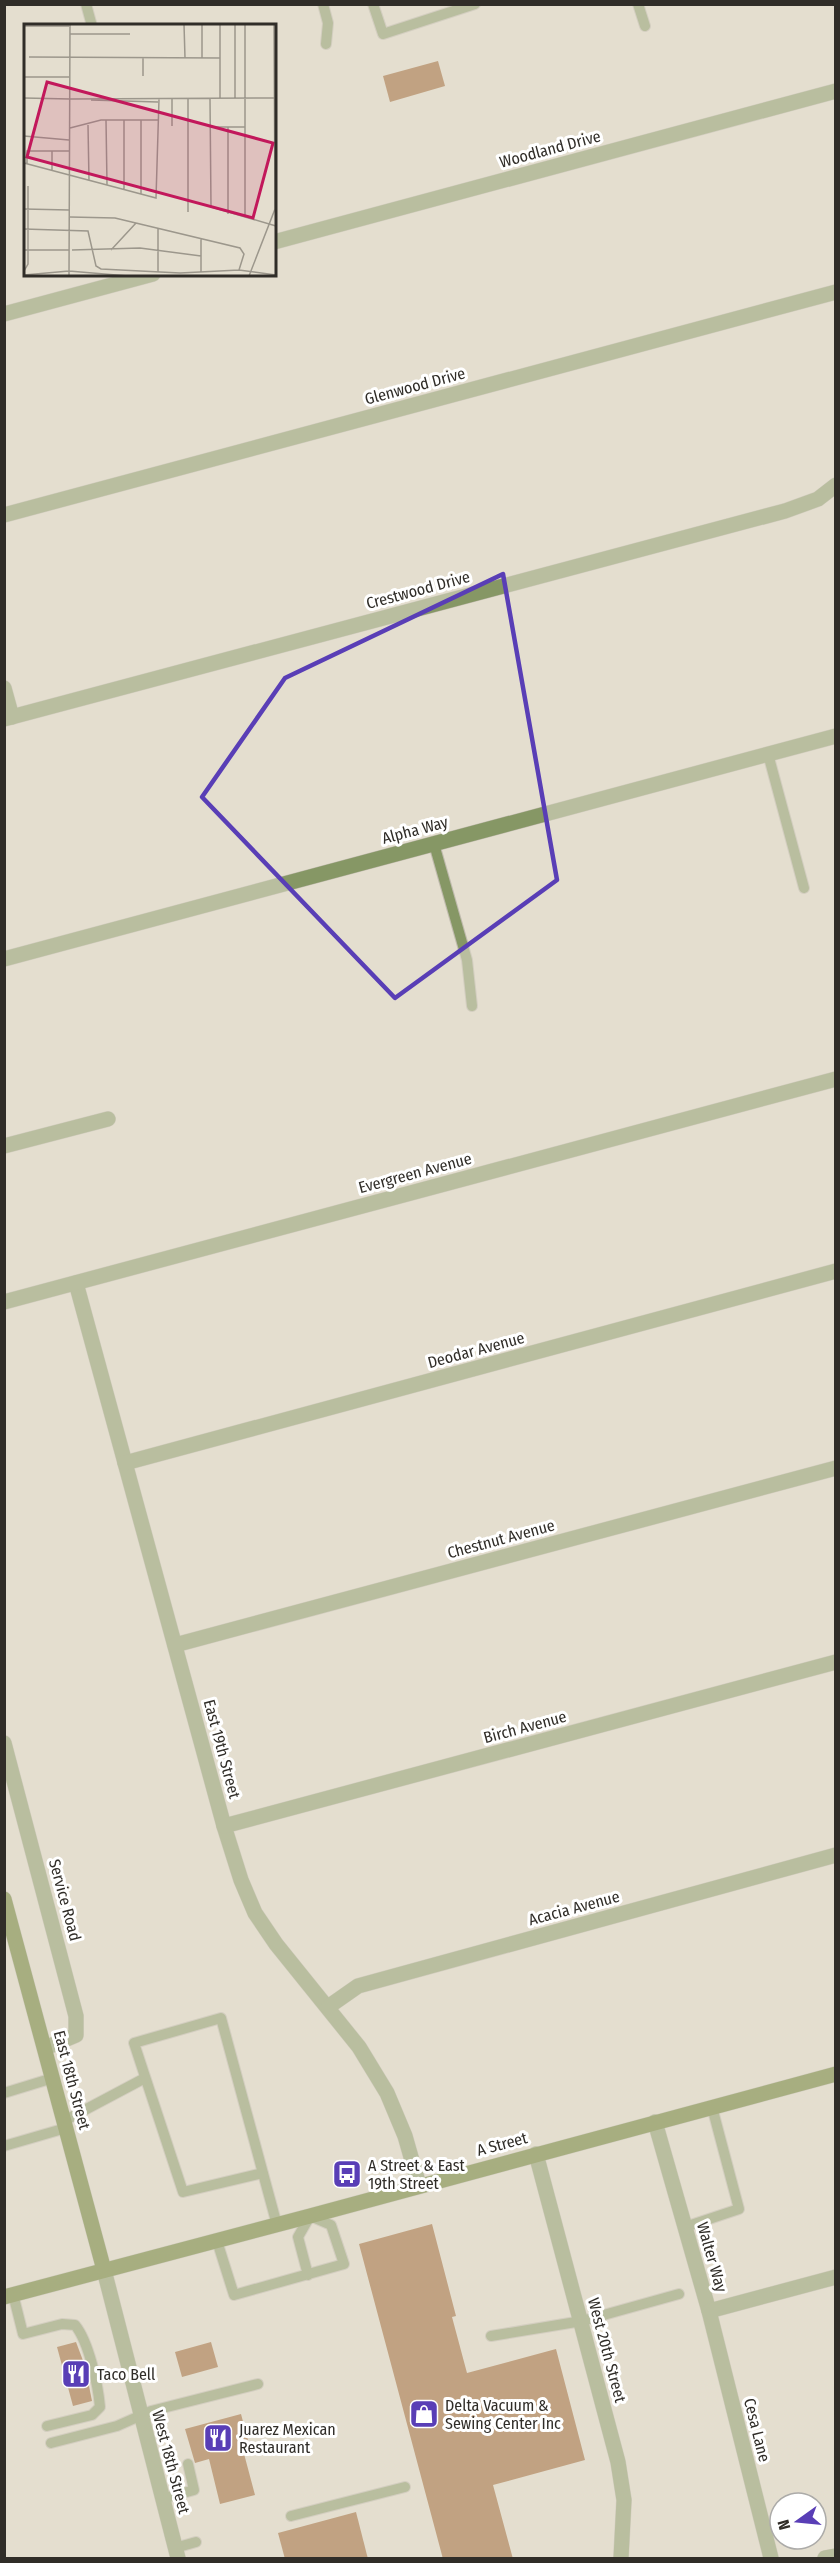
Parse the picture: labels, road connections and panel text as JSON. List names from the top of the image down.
{
  "streets": {
    "main road": ["East 18th Street", "A Street"],
    "street": [
      "Woodland Drive",
      "Glenwood Drive",
      "Crestwood Drive",
      "Alpha Way",
      "Evergreen Avenue",
      "Deodar Avenue",
      "Chestnut Avenue",
      "Birch Avenue",
      "East 19th Street",
      "Service Road",
      "Acacia Avenue",
      "Walter Way",
      "West 20th Street",
      "Cesa Lane",
      "West 18th Street"
    ]
  },
  "crossings": [
    ["Evergreen Avenue", "East 19th Street"],
    ["Deodar Avenue", "East 19th Street"],
    ["Chestnut Avenue", "East 19th Street"],
    ["Birch Avenue", "East 19th Street"],
    ["East 19th Street", "Acacia Avenue"],
    ["East 19th Street", "A Street"],
    ["Service Road", "East 18th Street"],
    ["East 18th Street", "A Street"],
    ["East 18th Street", "West 18th Street"],
    ["A Street", "Walter Way"],
    ["A Street", "West 20th Street"],
    ["A Street", "West 18th Street"],
    ["Walter Way", "Cesa Lane"]
  ],
  "places": {
    "bus stop": ["A Street & East 19th Street"],
    "restaurant": ["Taco Bell", "Juarez Mexican Restaurant"],
    "shop": ["Delta Vacuum & Sewing Center Inc"]
  },
  "north": "left"
}
